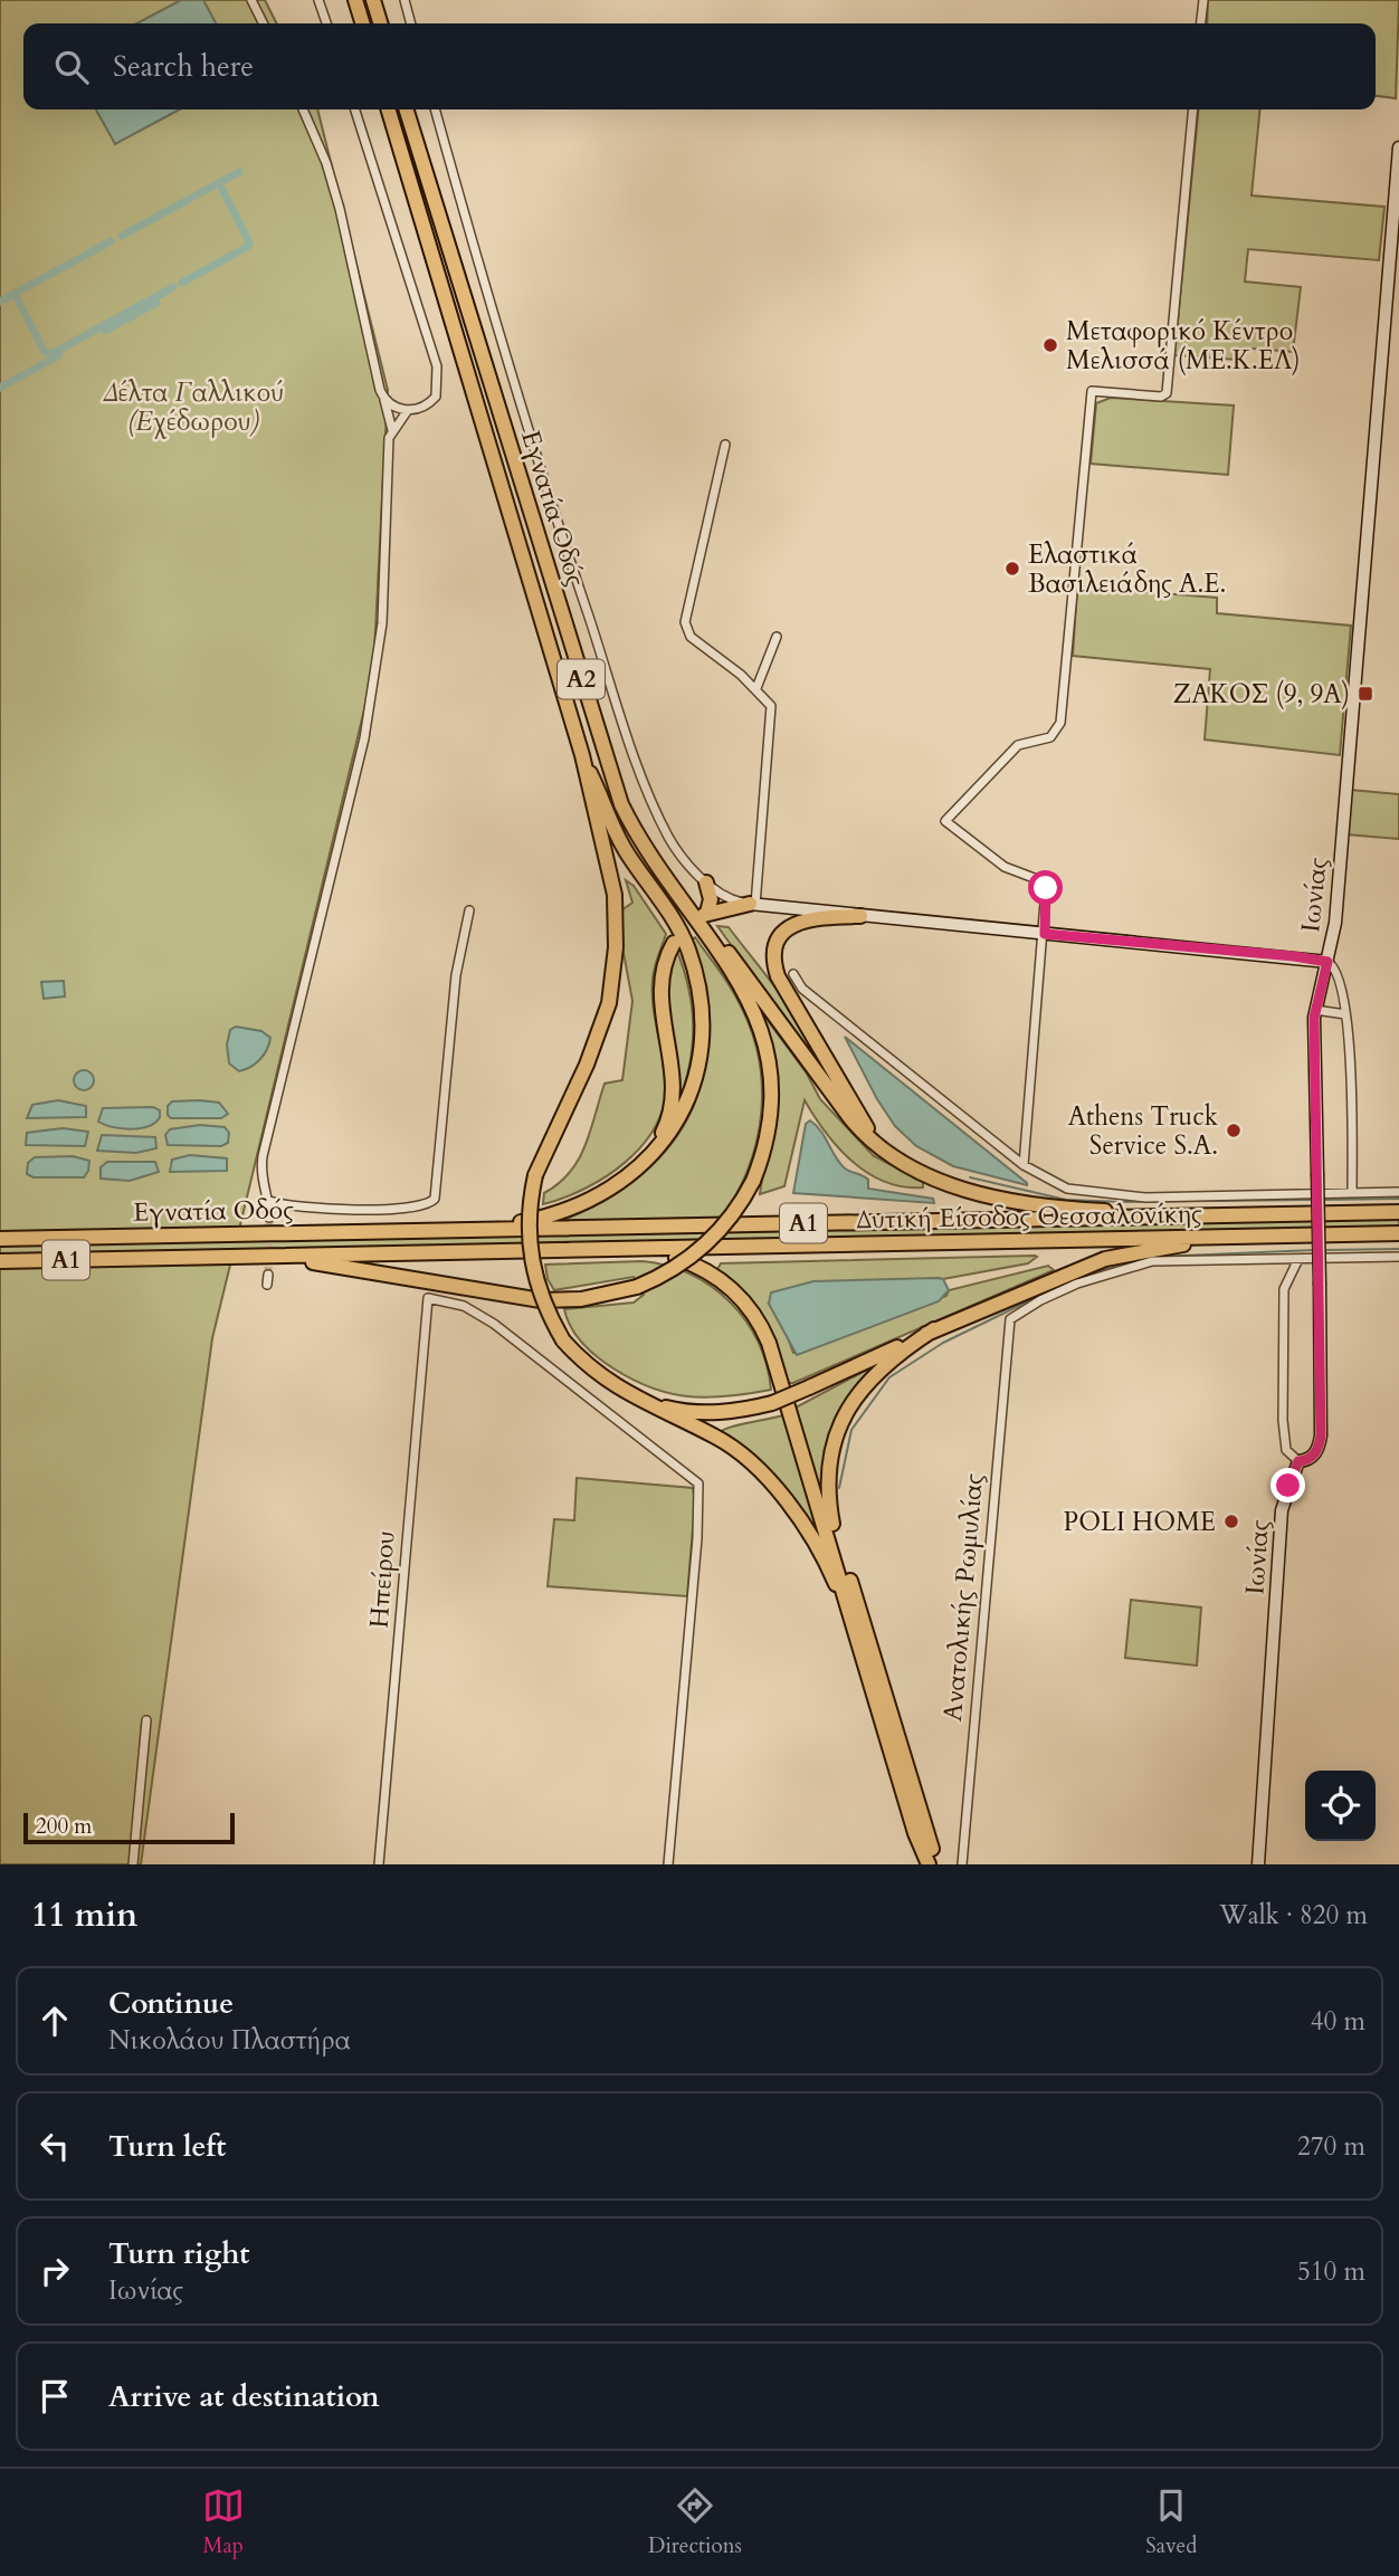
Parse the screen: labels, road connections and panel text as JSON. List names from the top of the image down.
{
  "streets": {
    "highway": [
      "Εγνατία Οδός",
      "Α2",
      "Δυτική Είσοδος Θεσσαλονίκης",
      "Α1"
    ],
    "street": ["Ιωνίας", "Ηπείρου", "Ανατολικής Ρωμυλίας"]
  },
  "crossings": [
    ["Εγνατία Οδός", "Α2"],
    ["Εγνατία Οδός", "Δυτική Είσοδος Θεσσαλονίκης"],
    ["Α2", "Δυτική Είσοδος Θεσσαλονίκης"]
  ],
  "parks": ["Δέλτα Γαλλικού (Εχέδωρου)"],
  "places": {
    "other": [
      "Μεταφορικό Κέντρο Μελισσά (ΜΕ.Κ.ΕΛ)",
      "Ελαστικά Βασιλειάδης Α.Ε.",
      "Athens Truck Service S.A.",
      "POLI HOME"
    ],
    "transit": ["ΖΑΚΟΣ (9, 9Α)"]
  },
  "scale_bar": "200 m",
  "page": {
    "search": "Search here",
    "scale": "200 m",
    "heading": ["11 min", "Walk · 820 m"],
    "list": [
      ["Continue", "Νικολάου Πλαστήρα", "40 m"],
      ["Turn left", "270 m"],
      ["Turn right", "Ιωνίας", "510 m"],
      "Arrive at destination"
    ],
    "nav": ["Map", "Directions", "Saved"]
  }
}
